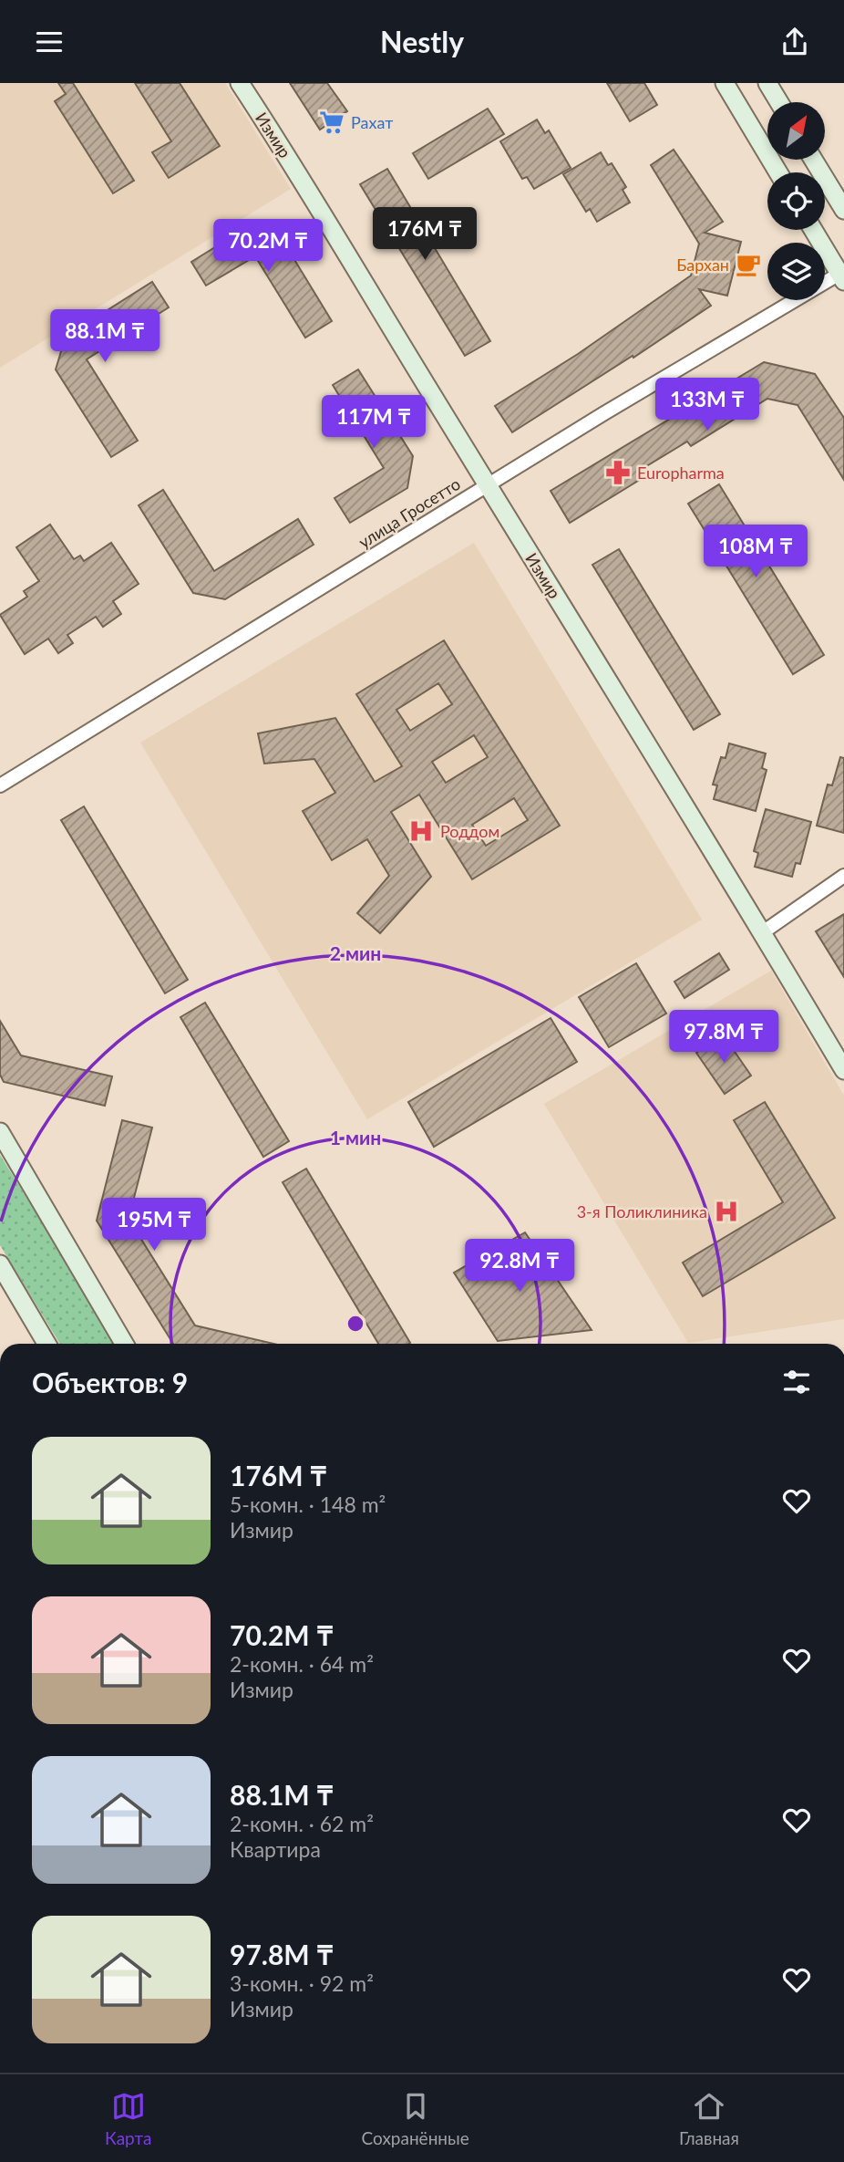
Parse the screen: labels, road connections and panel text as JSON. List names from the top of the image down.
{
  "streets": {
    "street": ["Измир", "улица Гросетто"]
  },
  "crossings": [
    ["Измир", "улица Гросетто"]
  ],
  "places": {
    "supermarket": ["Рахат"],
    "cafe": ["Бархан"],
    "pharmacy": ["Europharma"],
    "hospital": ["Роддом", "3-я Поликлиника"]
  },
  "north": "top right",
  "page": {
    "header": "Nestly",
    "price": [
      "176M ₸",
      "70.2M ₸",
      "88.1M ₸",
      "133M ₸",
      "117M ₸",
      "108M ₸",
      "97.8M ₸",
      "195M ₸",
      "92.8M ₸"
    ],
    "heading": "Объектов: 9",
    "list": [
      {
        "name": "176M ₸",
        "note": "5-комн. · 148 m² · Измир"
      },
      {
        "name": "70.2M ₸",
        "note": "2-комн. · 64 m² · Измир"
      },
      {
        "name": "88.1M ₸",
        "note": "2-комн. · 62 m² · Квартира"
      },
      {
        "name": "97.8M ₸",
        "note": "3-комн. · 92 m² · Измир"
      }
    ],
    "tabs": ["Карта", "Сохранённые", "Главная"]
  },
  "rings": ["2 мин", "1 мин"]
}
